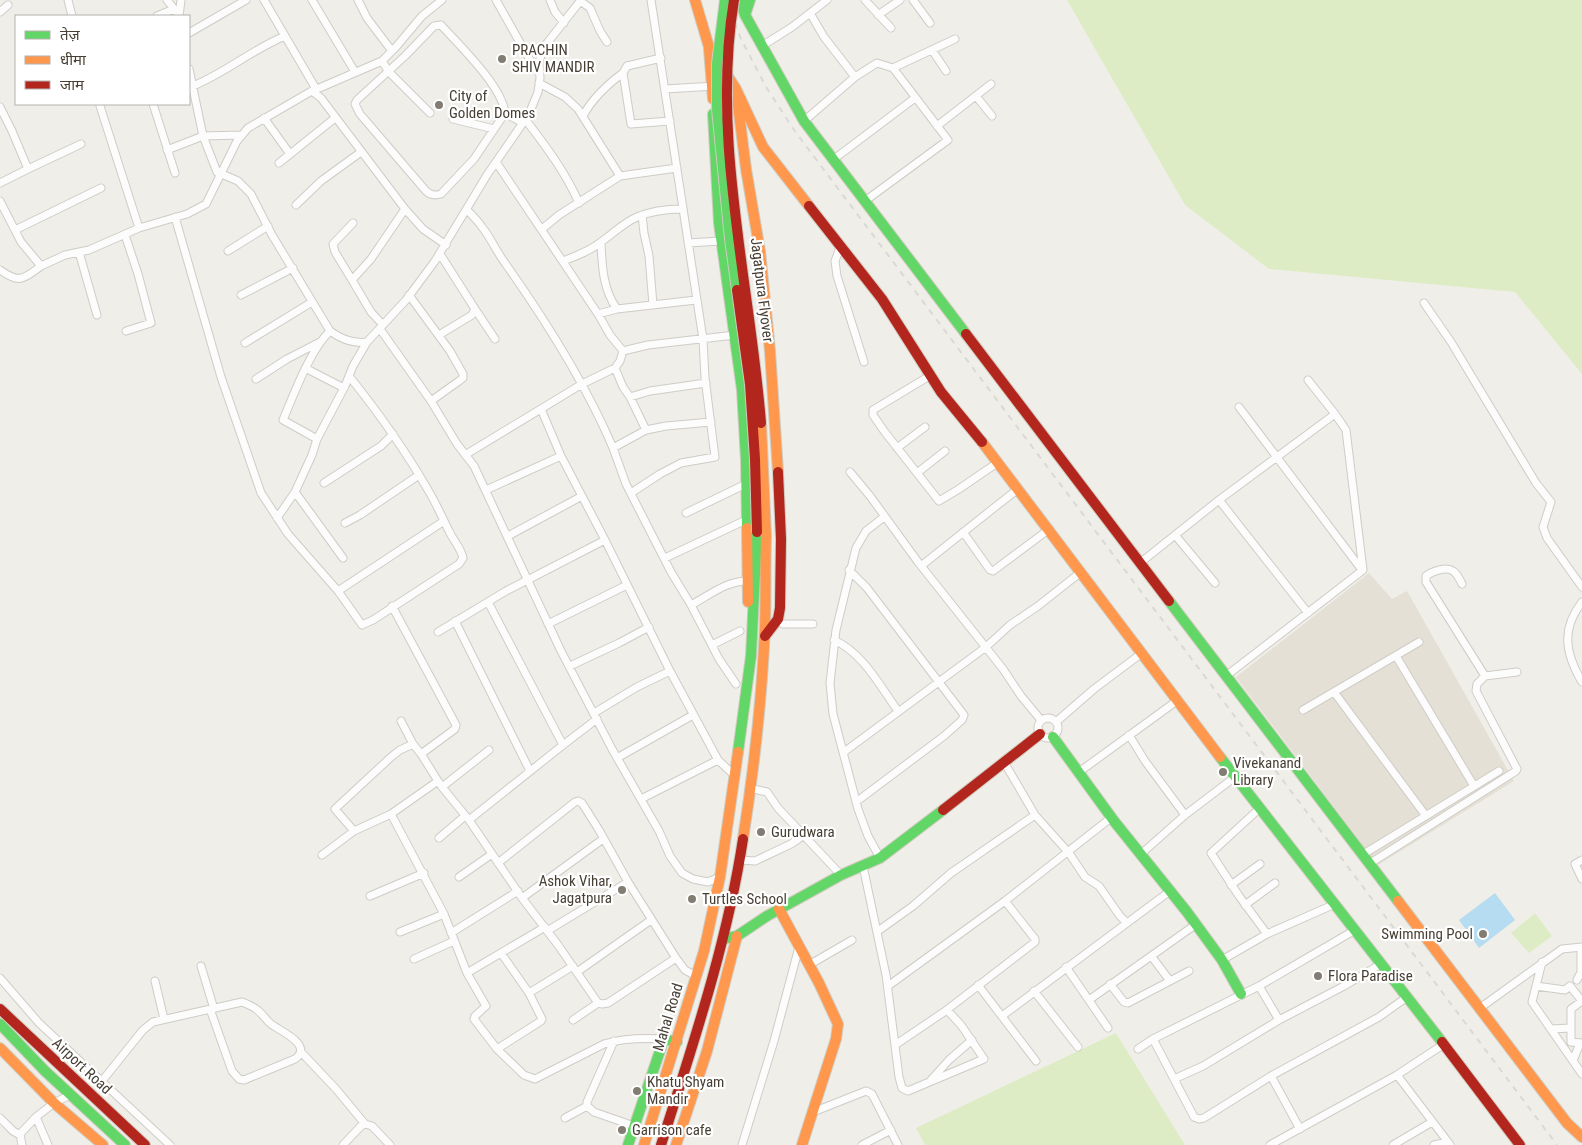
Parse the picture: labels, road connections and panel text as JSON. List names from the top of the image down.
{
  "streets": {
    "street": ["Jagatpura Flyover", "Mahal Road", "Airport Road"]
  },
  "crossings": [
    ["Jagatpura Flyover", "Mahal Road"]
  ],
  "places": [
    "PRACHIN SHIV MANDIR",
    "City of Golden Domes",
    "Vivekanand Library",
    "Gurudwara",
    "Ashok Vihar, Jagatpura",
    "Turtles School",
    "Swimming Pool",
    "Flora Paradise",
    "Khatu Shyam Mandir",
    "Garrison cafe"
  ],
  "legend": ["तेज़", "धीमा", "जाम"]
}
